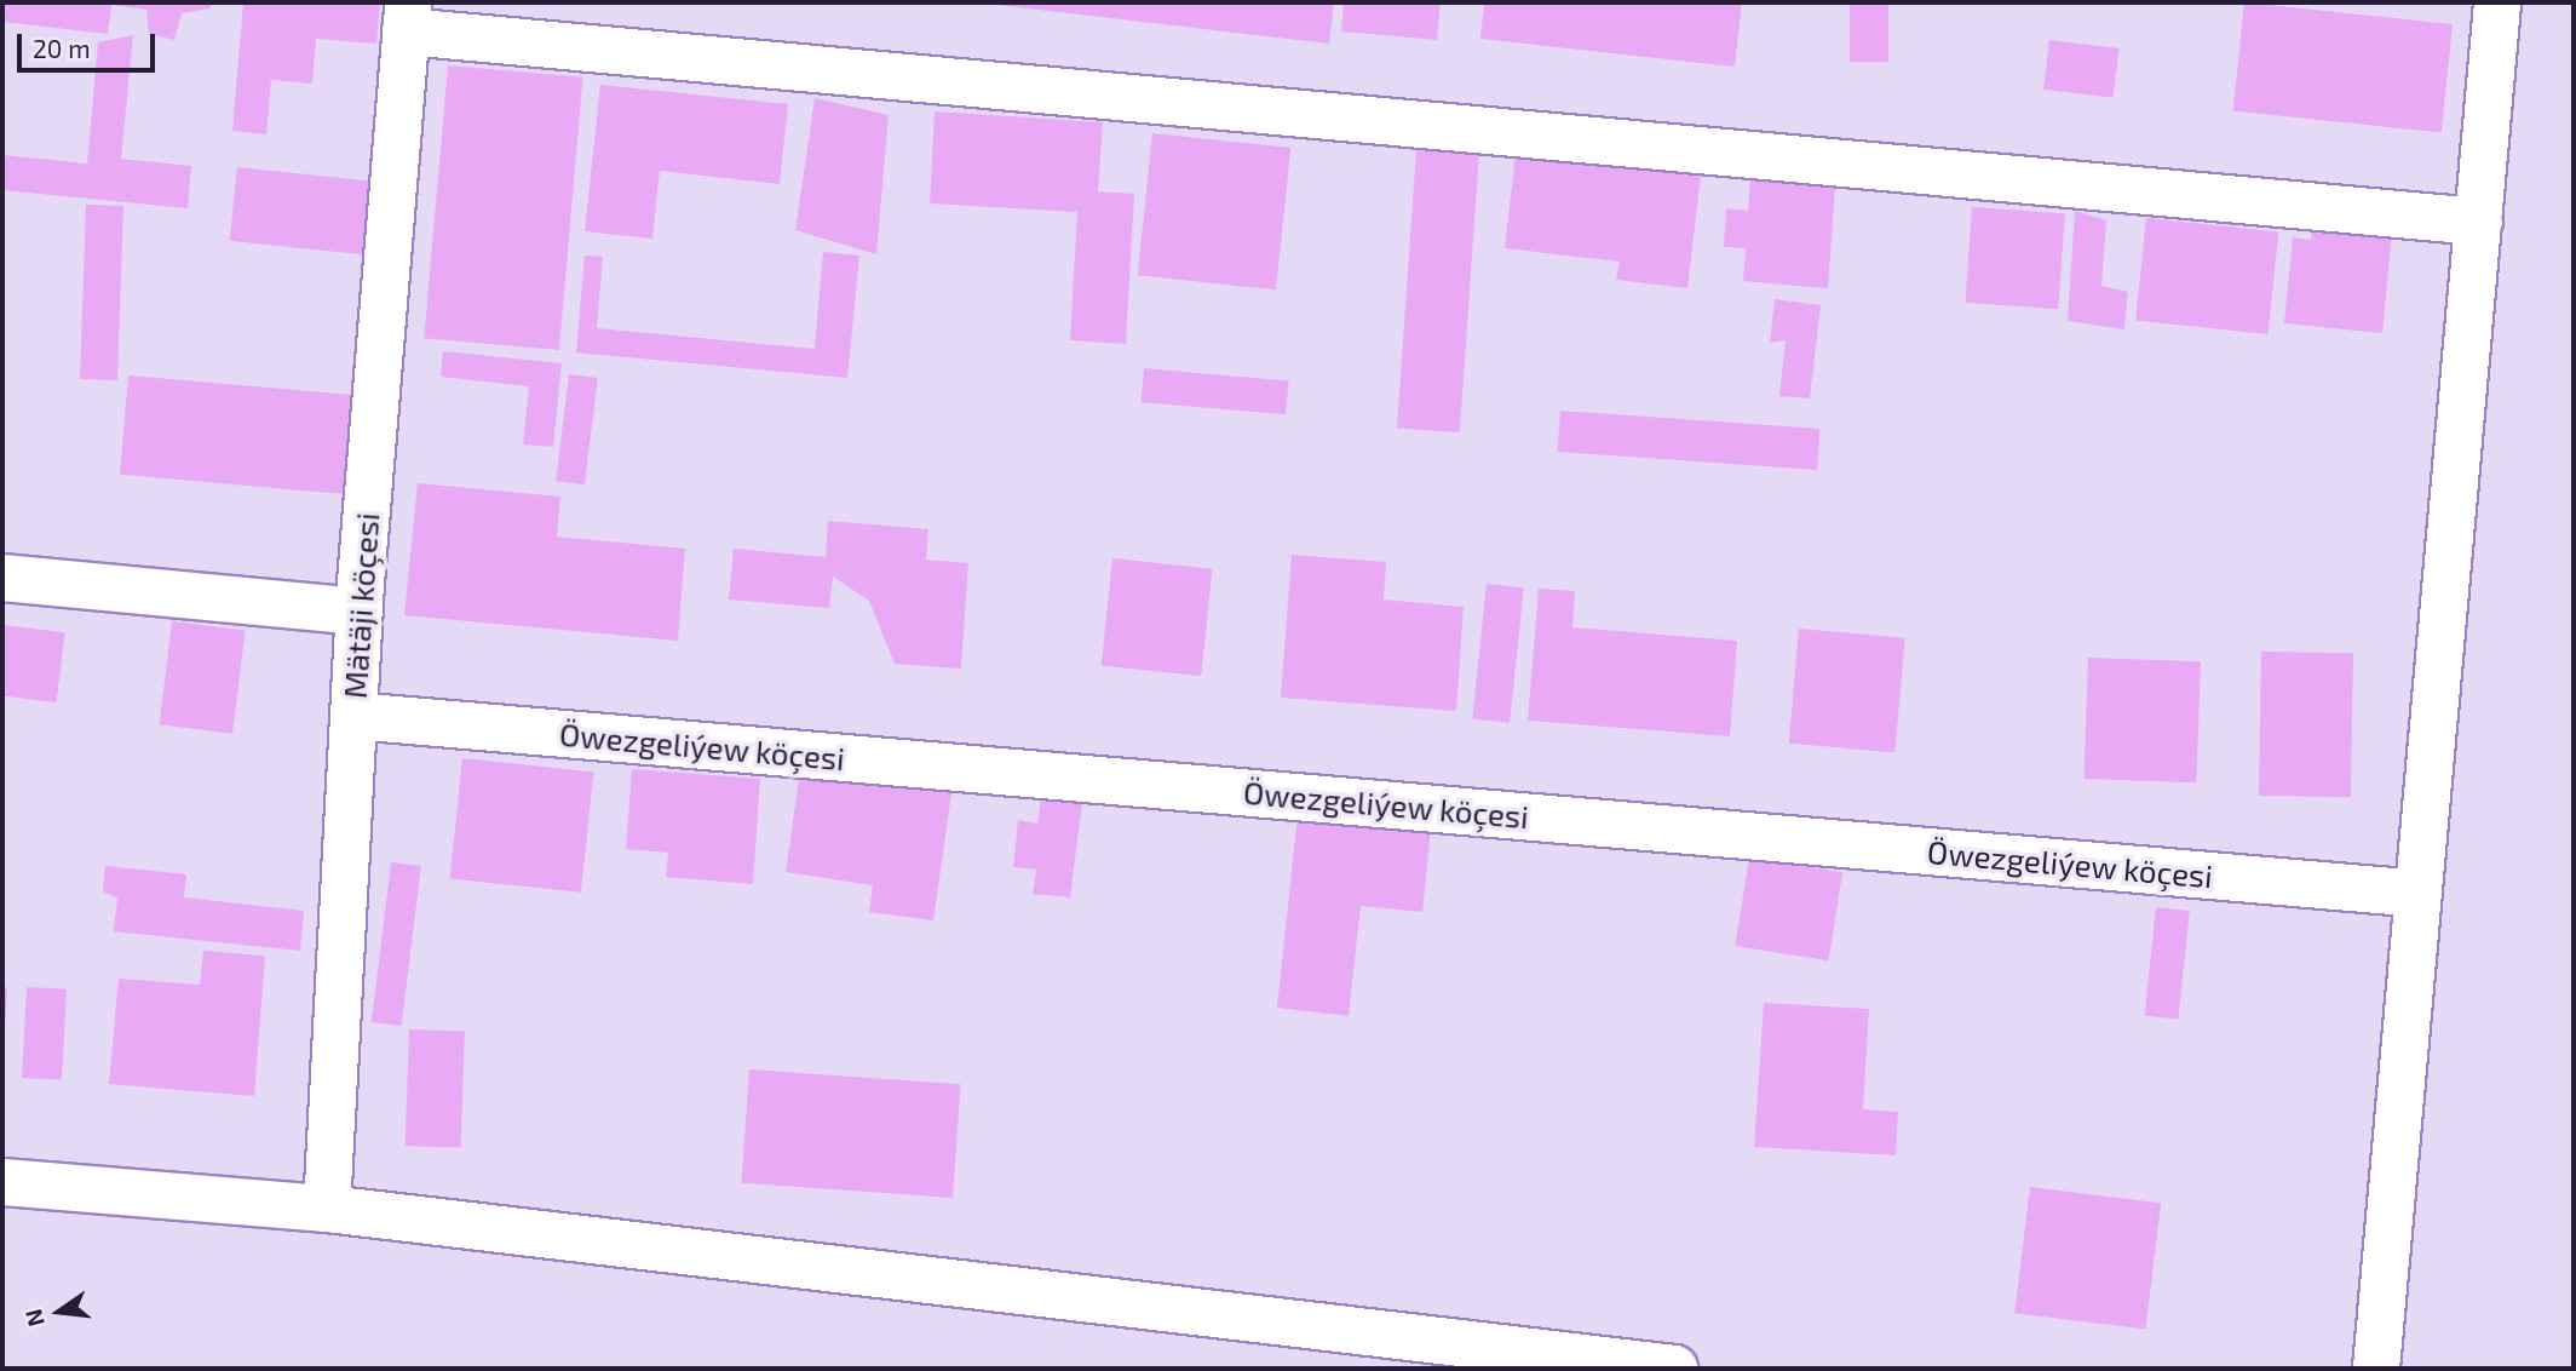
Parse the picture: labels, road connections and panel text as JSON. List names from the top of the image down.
{
  "streets": {
    "street": ["Mätäji köçesi", "Öwezgeliýew köçesi"]
  },
  "crossings": [
    ["Mätäji köçesi", "Öwezgeliýew köçesi"]
  ],
  "scale_bar": "20 m",
  "north": "left"
}
